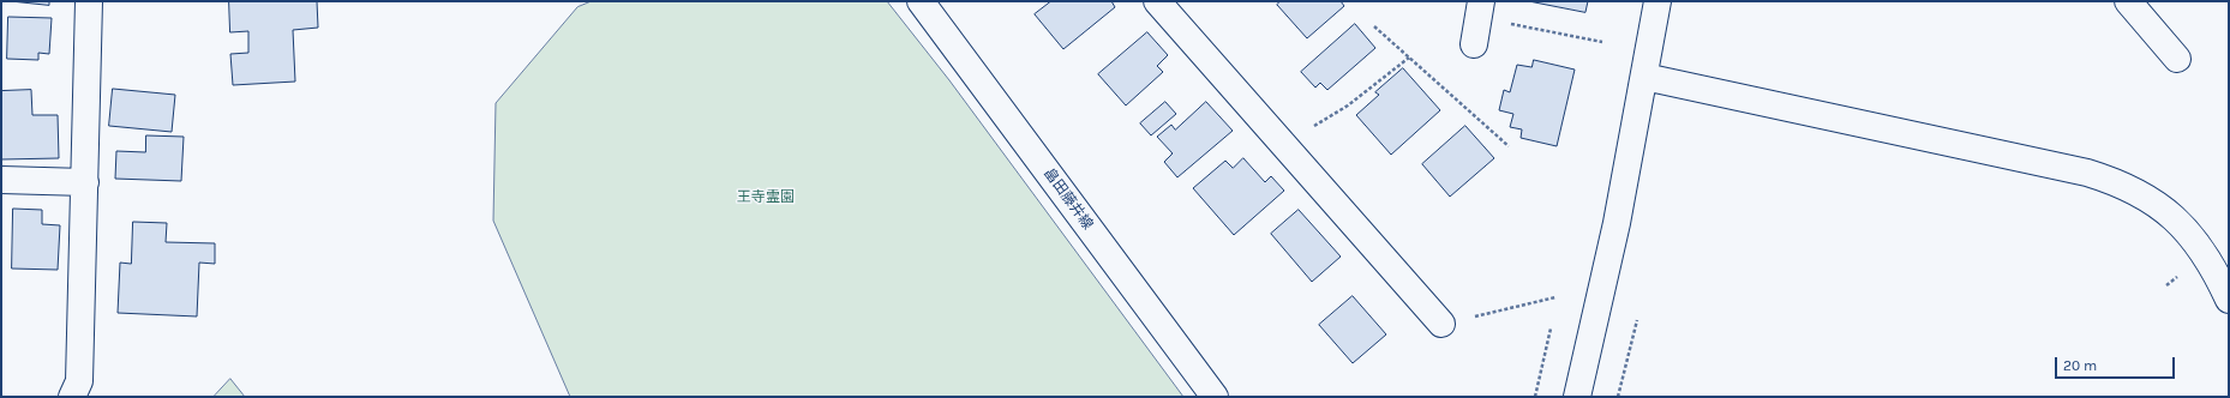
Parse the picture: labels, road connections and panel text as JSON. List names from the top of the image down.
{
  "streets": {
    "street": ["畠田藤井線"]
  },
  "parks": ["王寺霊園"],
  "scale_bar": "20 m"
}
